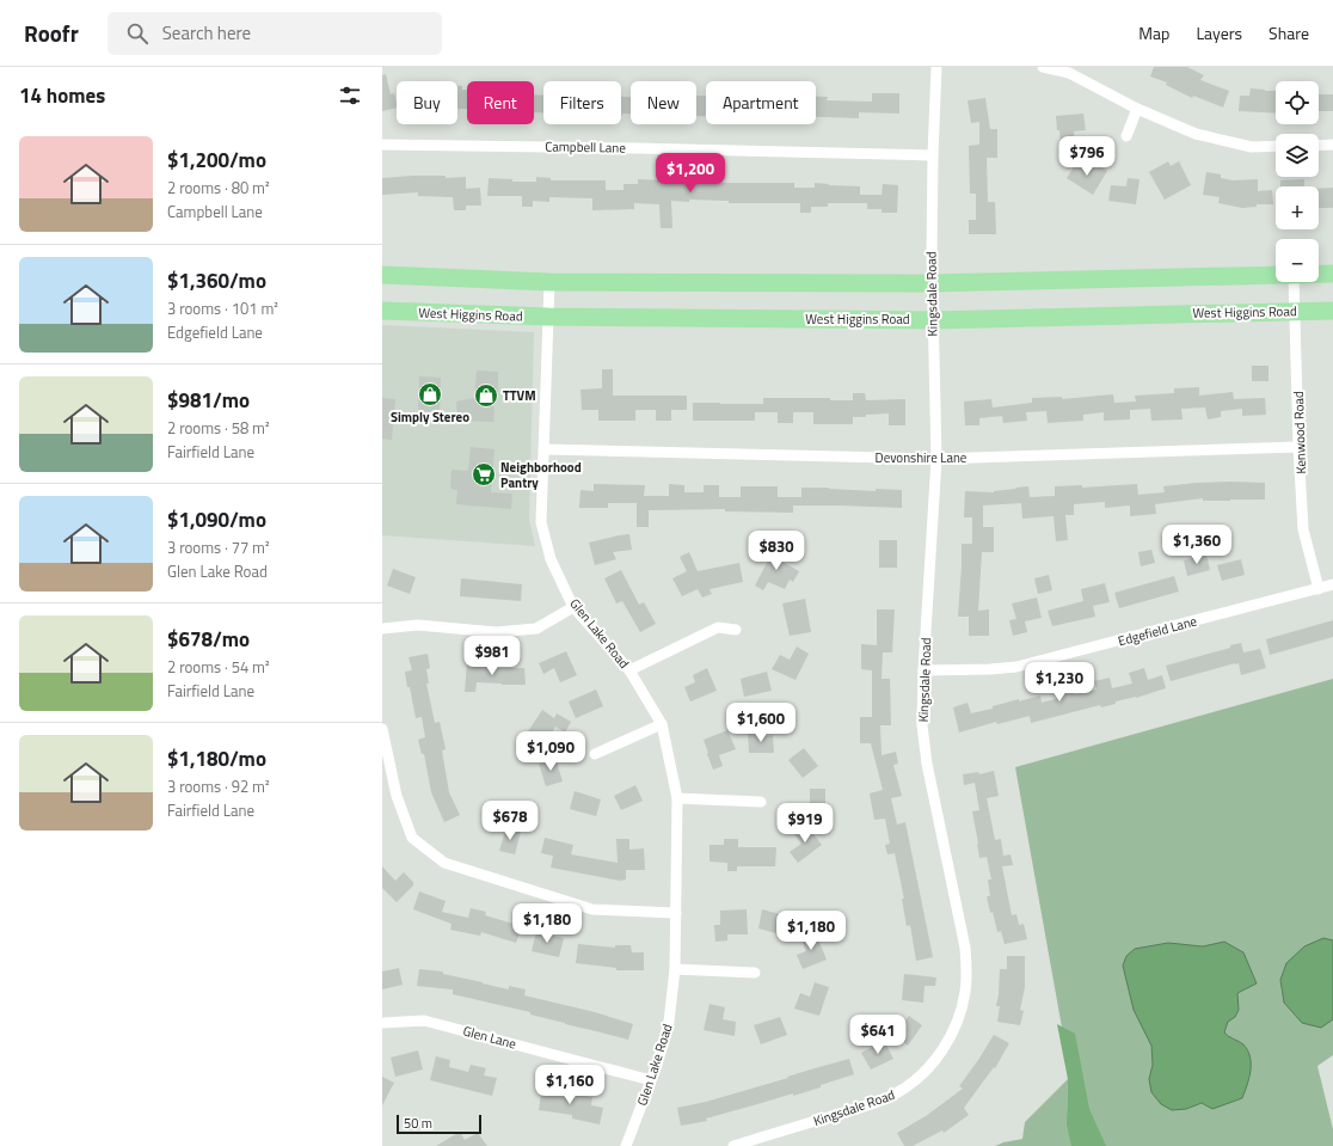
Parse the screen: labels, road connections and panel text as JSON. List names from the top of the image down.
{
  "streets": {
    "main road": ["West Higgins Road"],
    "street": [
      "Campbell Lane",
      "Kingsdale Road",
      "Kenwood Road",
      "Devonshire Lane",
      "Edgefield Lane",
      "Glen Lake Road",
      "Glen Lane"
    ]
  },
  "crossings": [
    ["Campbell Lane", "Kingsdale Road"],
    ["Kingsdale Road", "West Higgins Road"],
    ["Kingsdale Road", "Devonshire Lane"],
    ["Kingsdale Road", "Edgefield Lane"],
    ["West Higgins Road", "Kenwood Road"],
    ["West Higgins Road", "Glen Lake Road"],
    ["Kenwood Road", "Devonshire Lane"],
    ["Kenwood Road", "Edgefield Lane"],
    ["Devonshire Lane", "Glen Lake Road"],
    ["Glen Lake Road", "Glen Lane"]
  ],
  "places": {
    "shop": ["Simply Stereo", "TTVM"],
    "supermarket": ["Neighborhood Pantry"]
  },
  "scale_bar": "50 m",
  "page": {
    "header": "Roofr",
    "search": "Search here",
    "nav": ["Map", "Layers", "Share"],
    "heading": "14 homes",
    "map_buttons": ["+", "−"],
    "chip": [
      "Buy",
      "Rent",
      "Filters",
      "New",
      "Apartment"
    ],
    "list": [
      {
        "name": "$1,200/mo",
        "note": "2 rooms · 80 m² · Campbell Lane"
      },
      {
        "name": "$1,360/mo",
        "note": "3 rooms · 101 m² · Edgefield Lane"
      },
      {
        "name": "$981/mo",
        "note": "2 rooms · 58 m² · Fairfield Lane"
      },
      {
        "name": "$1,090/mo",
        "note": "3 rooms · 77 m² · Glen Lake Road"
      },
      {
        "name": "$678/mo",
        "note": "2 rooms · 54 m² · Fairfield Lane"
      },
      {
        "name": "$1,180/mo",
        "note": "3 rooms · 92 m² · Fairfield Lane"
      }
    ],
    "price": [
      "$796",
      "$1,200",
      "$1,360",
      "$830",
      "$981",
      "$1,230",
      "$1,600",
      "$1,090",
      "$678",
      "$919",
      "$1,180",
      "$1,180",
      "$641",
      "$1,160"
    ],
    "scale": "50 m"
  }
}
